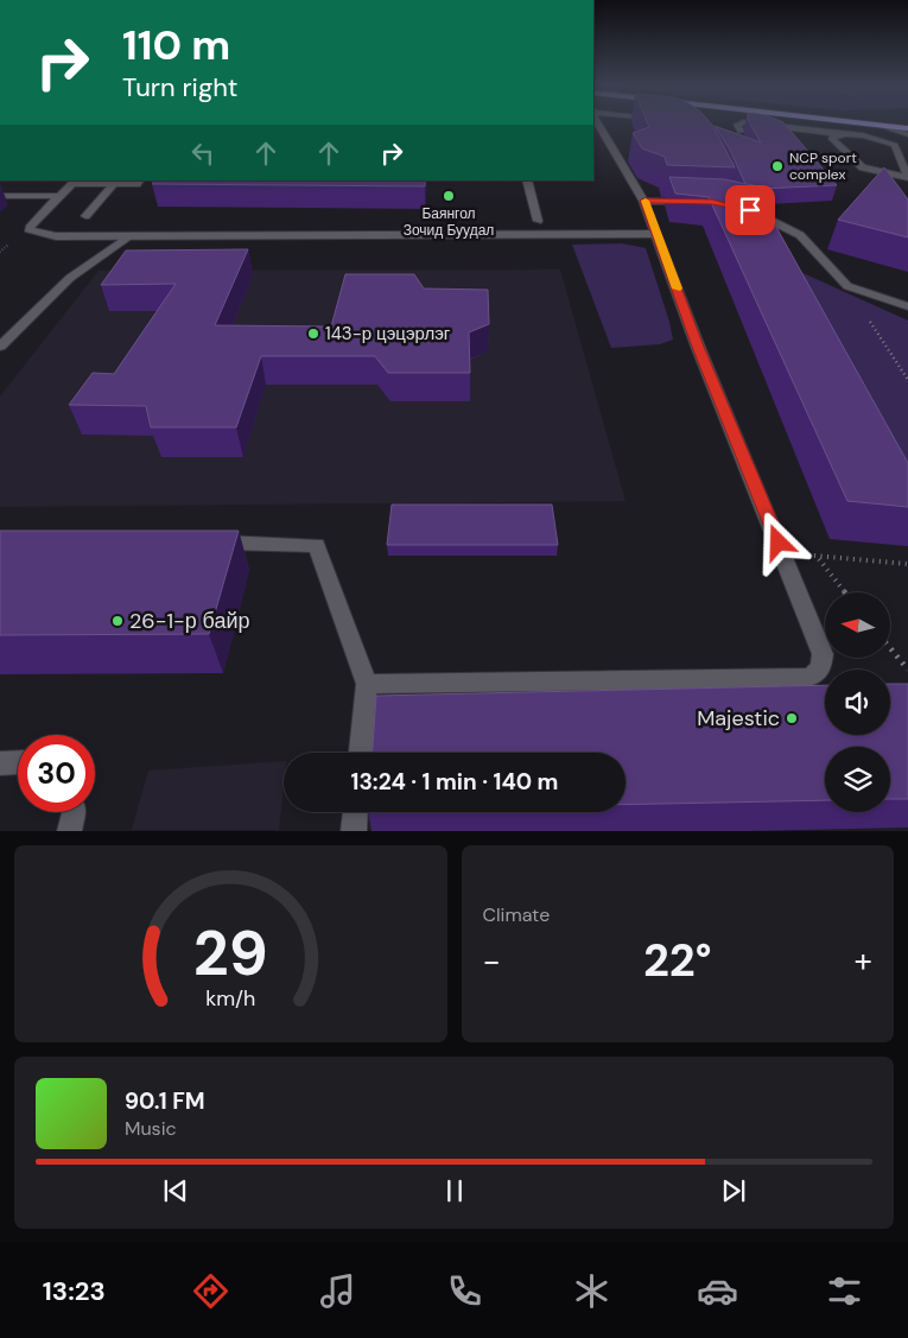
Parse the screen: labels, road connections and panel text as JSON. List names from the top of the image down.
{
  "places": [
    "NCP sport complex",
    "Баянгол Зочид Буудал",
    "143-р цэцэрлэг",
    "26-1-р байр",
    "Majestic"
  ],
  "north": "left",
  "page": {
    "turn": ["110 m", "Turn right"],
    "limit": "30",
    "trip": "13:24 · 1 min · 140 m",
    "tile": "Climate",
    "heat": ["−", "22°", "+"],
    "song": ["90.1 FM", "Music"],
    "tabs": "13:23",
    "gauge": ["29", "km/h"]
  }
}
